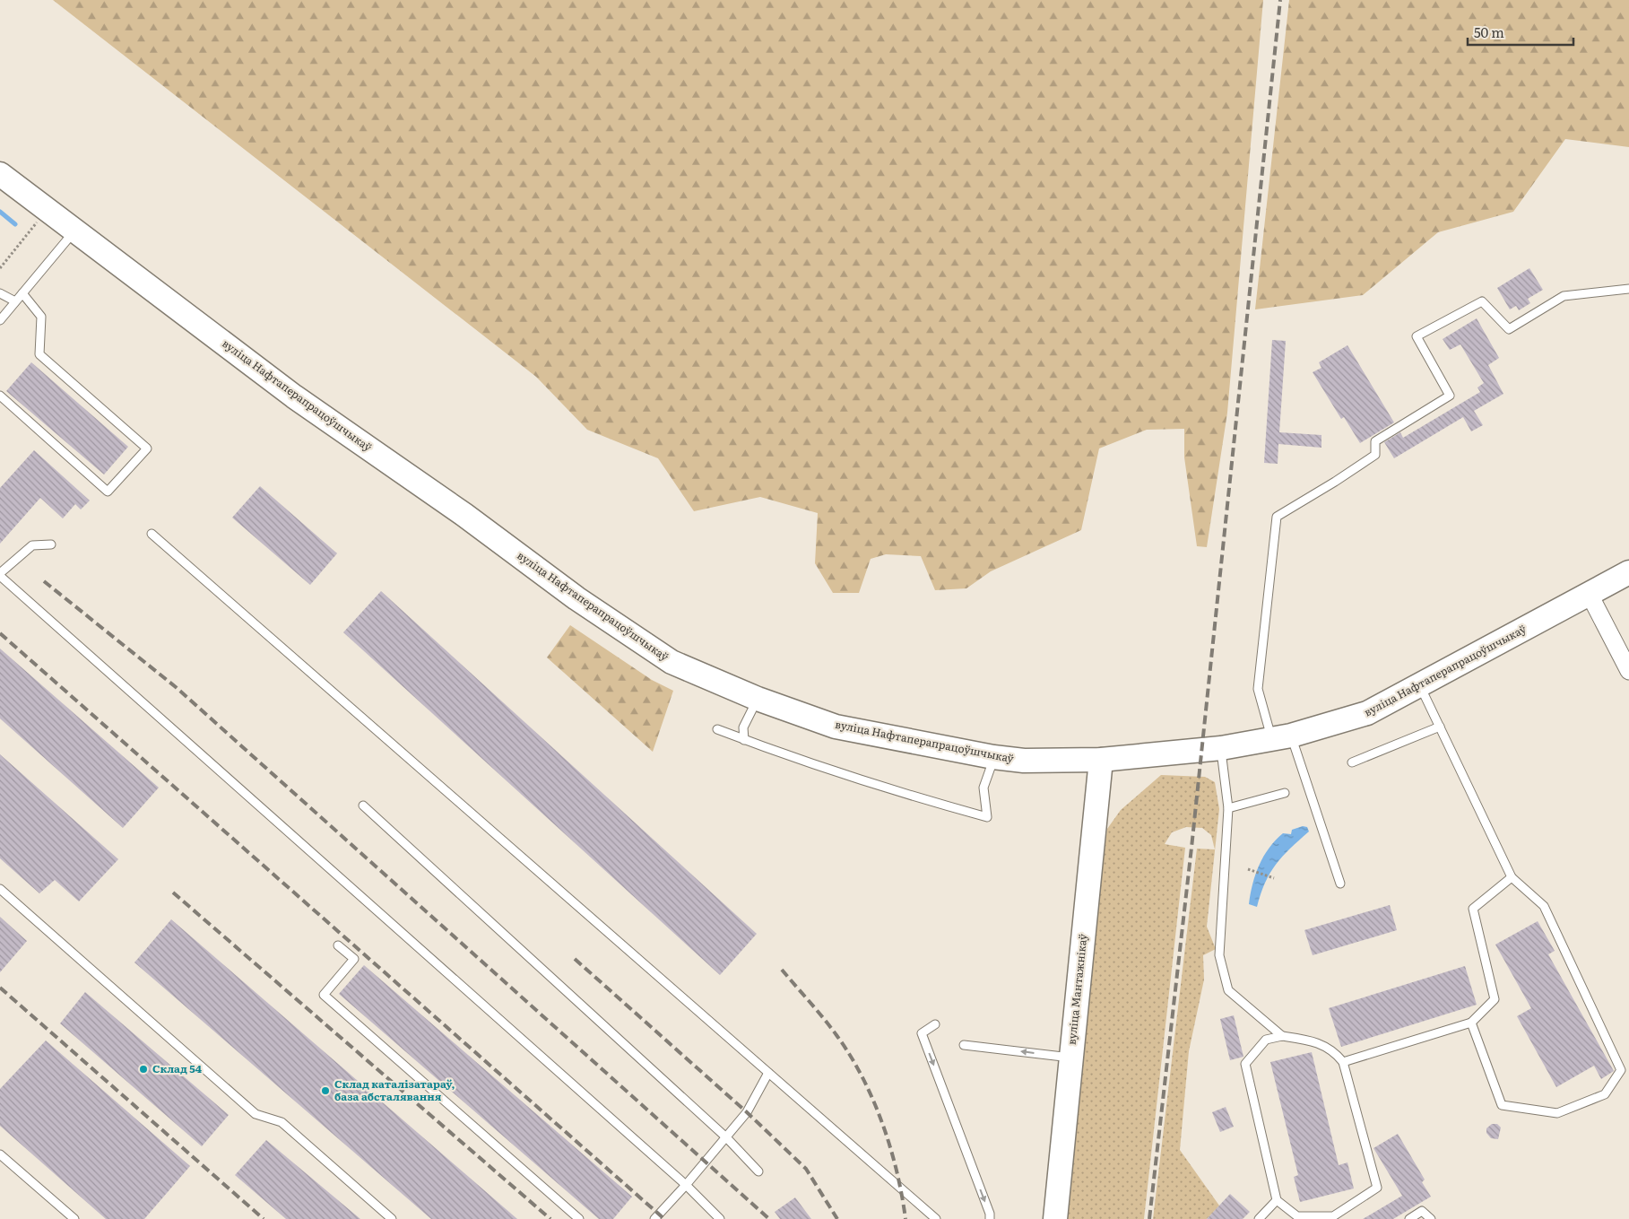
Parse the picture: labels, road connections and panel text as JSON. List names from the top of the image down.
{
  "streets": {
    "street": ["вуліца Нафтаперапрацоўшчыкаў", "вуліца Мантажнікаў"]
  },
  "crossings": [
    ["вуліца Нафтаперапрацоўшчыкаў", "вуліца Мантажнікаў"]
  ],
  "places": ["Склад 54", "Склад каталізатараў, база абсталявання"],
  "scale_bar": "50 m"
}
